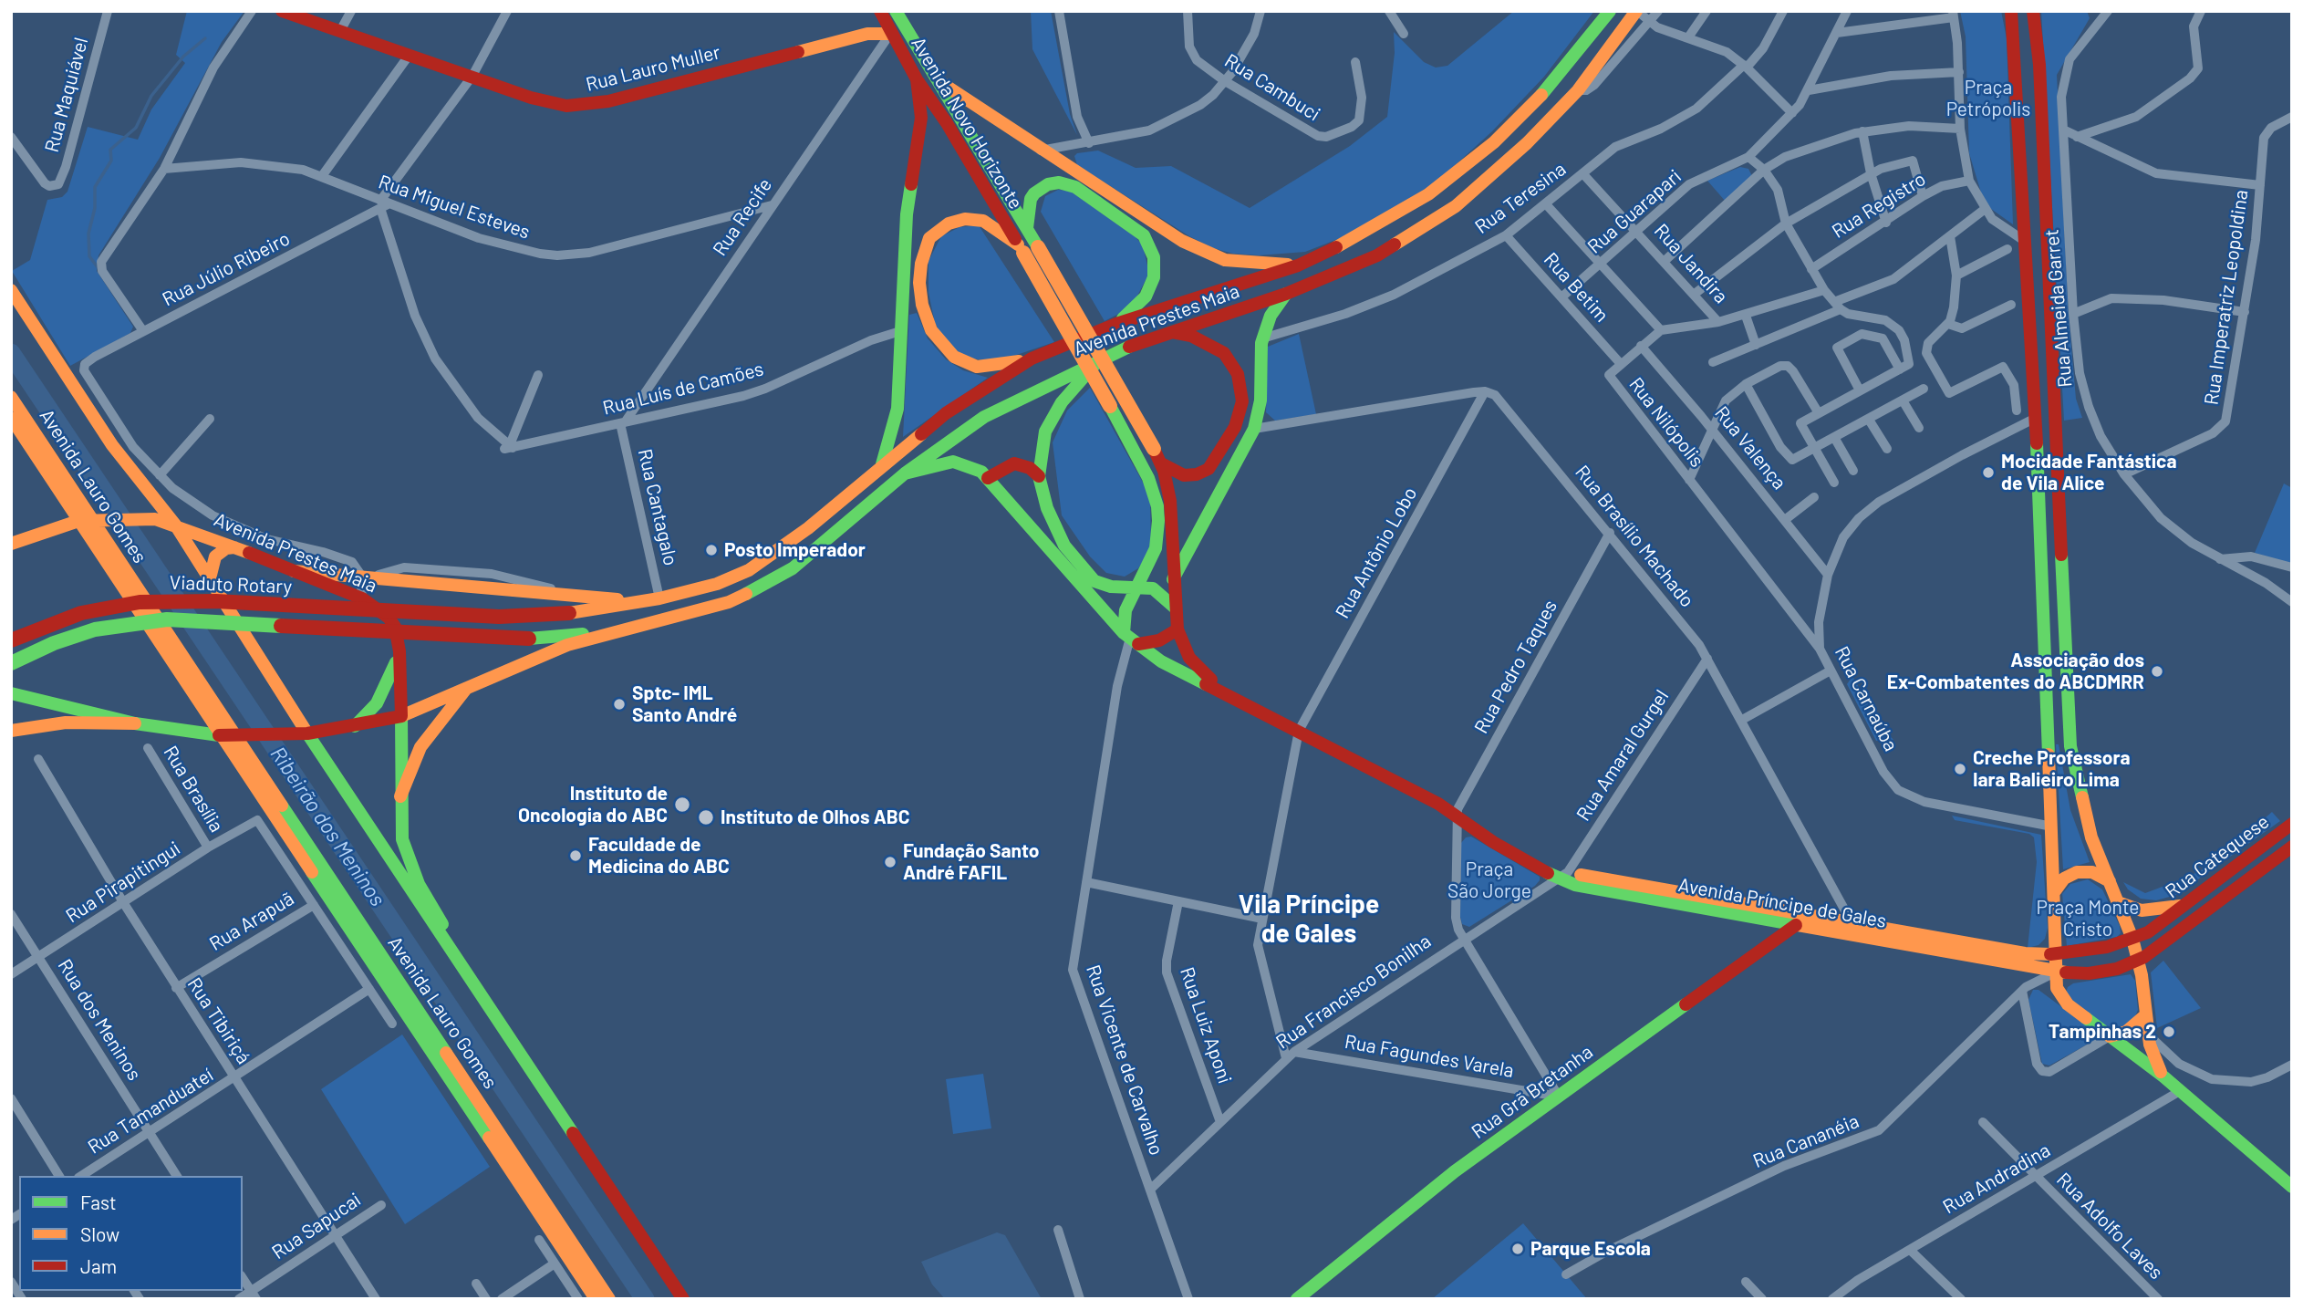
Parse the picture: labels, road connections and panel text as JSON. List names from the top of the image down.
{
  "streets": {
    "main road": [
      "Rua Lauro Muller",
      "Avenida Novo Horizonte",
      "Avenida Prestes Maia",
      "Avenida Lauro Gomes",
      "Viaduto Rotary",
      "Rua Catequese",
      "Avenida Príncipe de Gales",
      "Rua Grã Bretanha"
    ],
    "street": [
      "Rua Cambuci",
      "Rua Maquiável",
      "Rua Teresina",
      "Rua Registro",
      "Rua Miguel Esteves",
      "Rua Guarapari",
      "Rua Recife",
      "Rua Jandira",
      "Rua Júlio Ribeiro",
      "Rua Betim",
      "Rua Imperatriz Leopoldina",
      "Rua Almeida Garret",
      "Rua Luís de Camões",
      "Rua Nilópolis",
      "Rua Valença",
      "Rua Cantagalo",
      "Rua Brasílio Machado",
      "Rua Antônio Lobo",
      "Rua Pedro Taques",
      "Rua Carnaúba",
      "Rua Amaral Gurgel",
      "Rua Brasília",
      "Rua Pirapitingui",
      "Rua Arapuã",
      "Rua Francisco Bonilha",
      "Rua dos Meninos",
      "Rua Tibiriçá",
      "Rua Luiz Aponi",
      "Rua Fagundes Varela",
      "Rua Vicente de Carvalho",
      "Rua Tamanduateí",
      "Rua Cananéia",
      "Rua Andradina",
      "Rua Sapucai",
      "Rua Adolfo Laves"
    ]
  },
  "crossings": [
    ["Rua Lauro Muller", "Avenida Novo Horizonte"],
    ["Rua Lauro Muller", "Rua Recife"],
    ["Avenida Novo Horizonte", "Rua Recife"],
    ["Avenida Novo Horizonte", "Avenida Príncipe de Gales"],
    ["Avenida Novo Horizonte", "Rua Vicente de Carvalho"],
    ["Rua Teresina", "Rua Jandira"],
    ["Rua Teresina", "Rua Betim"],
    ["Rua Miguel Esteves", "Rua Recife"],
    ["Rua Miguel Esteves", "Rua Júlio Ribeiro"],
    ["Rua Guarapari", "Rua Jandira"],
    ["Rua Guarapari", "Rua Betim"],
    ["Rua Recife", "Rua Luís de Camões"],
    ["Rua Recife", "Rua Cantagalo"],
    ["Rua Jandira", "Rua Nilópolis"],
    ["Rua Betim", "Rua Nilópolis"],
    ["Rua Imperatriz Leopoldina", "Rua Almeida Garret"],
    ["Avenida Prestes Maia", "Avenida Lauro Gomes"],
    ["Avenida Prestes Maia", "Rua Cantagalo"],
    ["Avenida Prestes Maia", "Viaduto Rotary"],
    ["Rua Luís de Camões", "Rua Cantagalo"],
    ["Rua Nilópolis", "Rua Valença"],
    ["Rua Nilópolis", "Rua Carnaúba"],
    ["Rua Valença", "Rua Carnaúba"],
    ["Rua Brasílio Machado", "Rua Antônio Lobo"],
    ["Rua Brasílio Machado", "Rua Pedro Taques"],
    ["Rua Brasílio Machado", "Rua Amaral Gurgel"],
    ["Rua Brasílio Machado", "Avenida Príncipe de Gales"],
    ["Rua Antônio Lobo", "Avenida Príncipe de Gales"],
    ["Rua Antônio Lobo", "Rua Francisco Bonilha"],
    ["Rua Antônio Lobo", "Rua Fagundes Varela"],
    ["Rua Pedro Taques", "Avenida Príncipe de Gales"],
    ["Rua Amaral Gurgel", "Avenida Príncipe de Gales"],
    ["Rua Amaral Gurgel", "Rua Francisco Bonilha"],
    ["Rua Brasília", "Rua Pirapitingui"],
    ["Rua Catequese", "Avenida Príncipe de Gales"],
    ["Rua Pirapitingui", "Rua Arapuã"],
    ["Rua Pirapitingui", "Rua dos Meninos"],
    ["Rua Pirapitingui", "Rua Tibiriçá"],
    ["Avenida Príncipe de Gales", "Rua Francisco Bonilha"],
    ["Avenida Príncipe de Gales", "Rua Vicente de Carvalho"],
    ["Avenida Príncipe de Gales", "Rua Grã Bretanha"],
    ["Avenida Príncipe de Gales", "Rua Cananéia"],
    ["Rua Arapuã", "Rua Tibiriçá"],
    ["Rua Francisco Bonilha", "Rua Luiz Aponi"],
    ["Rua Francisco Bonilha", "Rua Fagundes Varela"],
    ["Rua Francisco Bonilha", "Rua Vicente de Carvalho"],
    ["Rua dos Meninos", "Rua Tamanduateí"],
    ["Rua Tibiriçá", "Rua Tamanduateí"],
    ["Rua Tibiriçá", "Rua Sapucai"],
    ["Rua Fagundes Varela", "Rua Grã Bretanha"],
    ["Rua Andradina", "Rua Adolfo Laves"]
  ],
  "districts": ["Vila Príncipe de Gales"],
  "water": ["Ribeirão dos Meninos"],
  "parks": ["Praça Petrópolis", "Praça São Jorge", "Praça Monte Cristo"],
  "places": [
    "Mocidade Fantástica de Vila Alice",
    "Posto Imperador",
    "Associação dos Ex-Combatentes do ABCDMRR",
    "Sptc- IML Santo André",
    "Creche Professora Iara Balieiro Lima",
    "Instituto de Oncologia do ABC",
    "Instituto de Olhos ABC",
    "Faculdade de Medicina do ABC",
    "Fundação Santo André FAFIL",
    "Tampinhas 2",
    "Parque Escola"
  ],
  "legend": ["Fast", "Slow", "Jam"]
}
